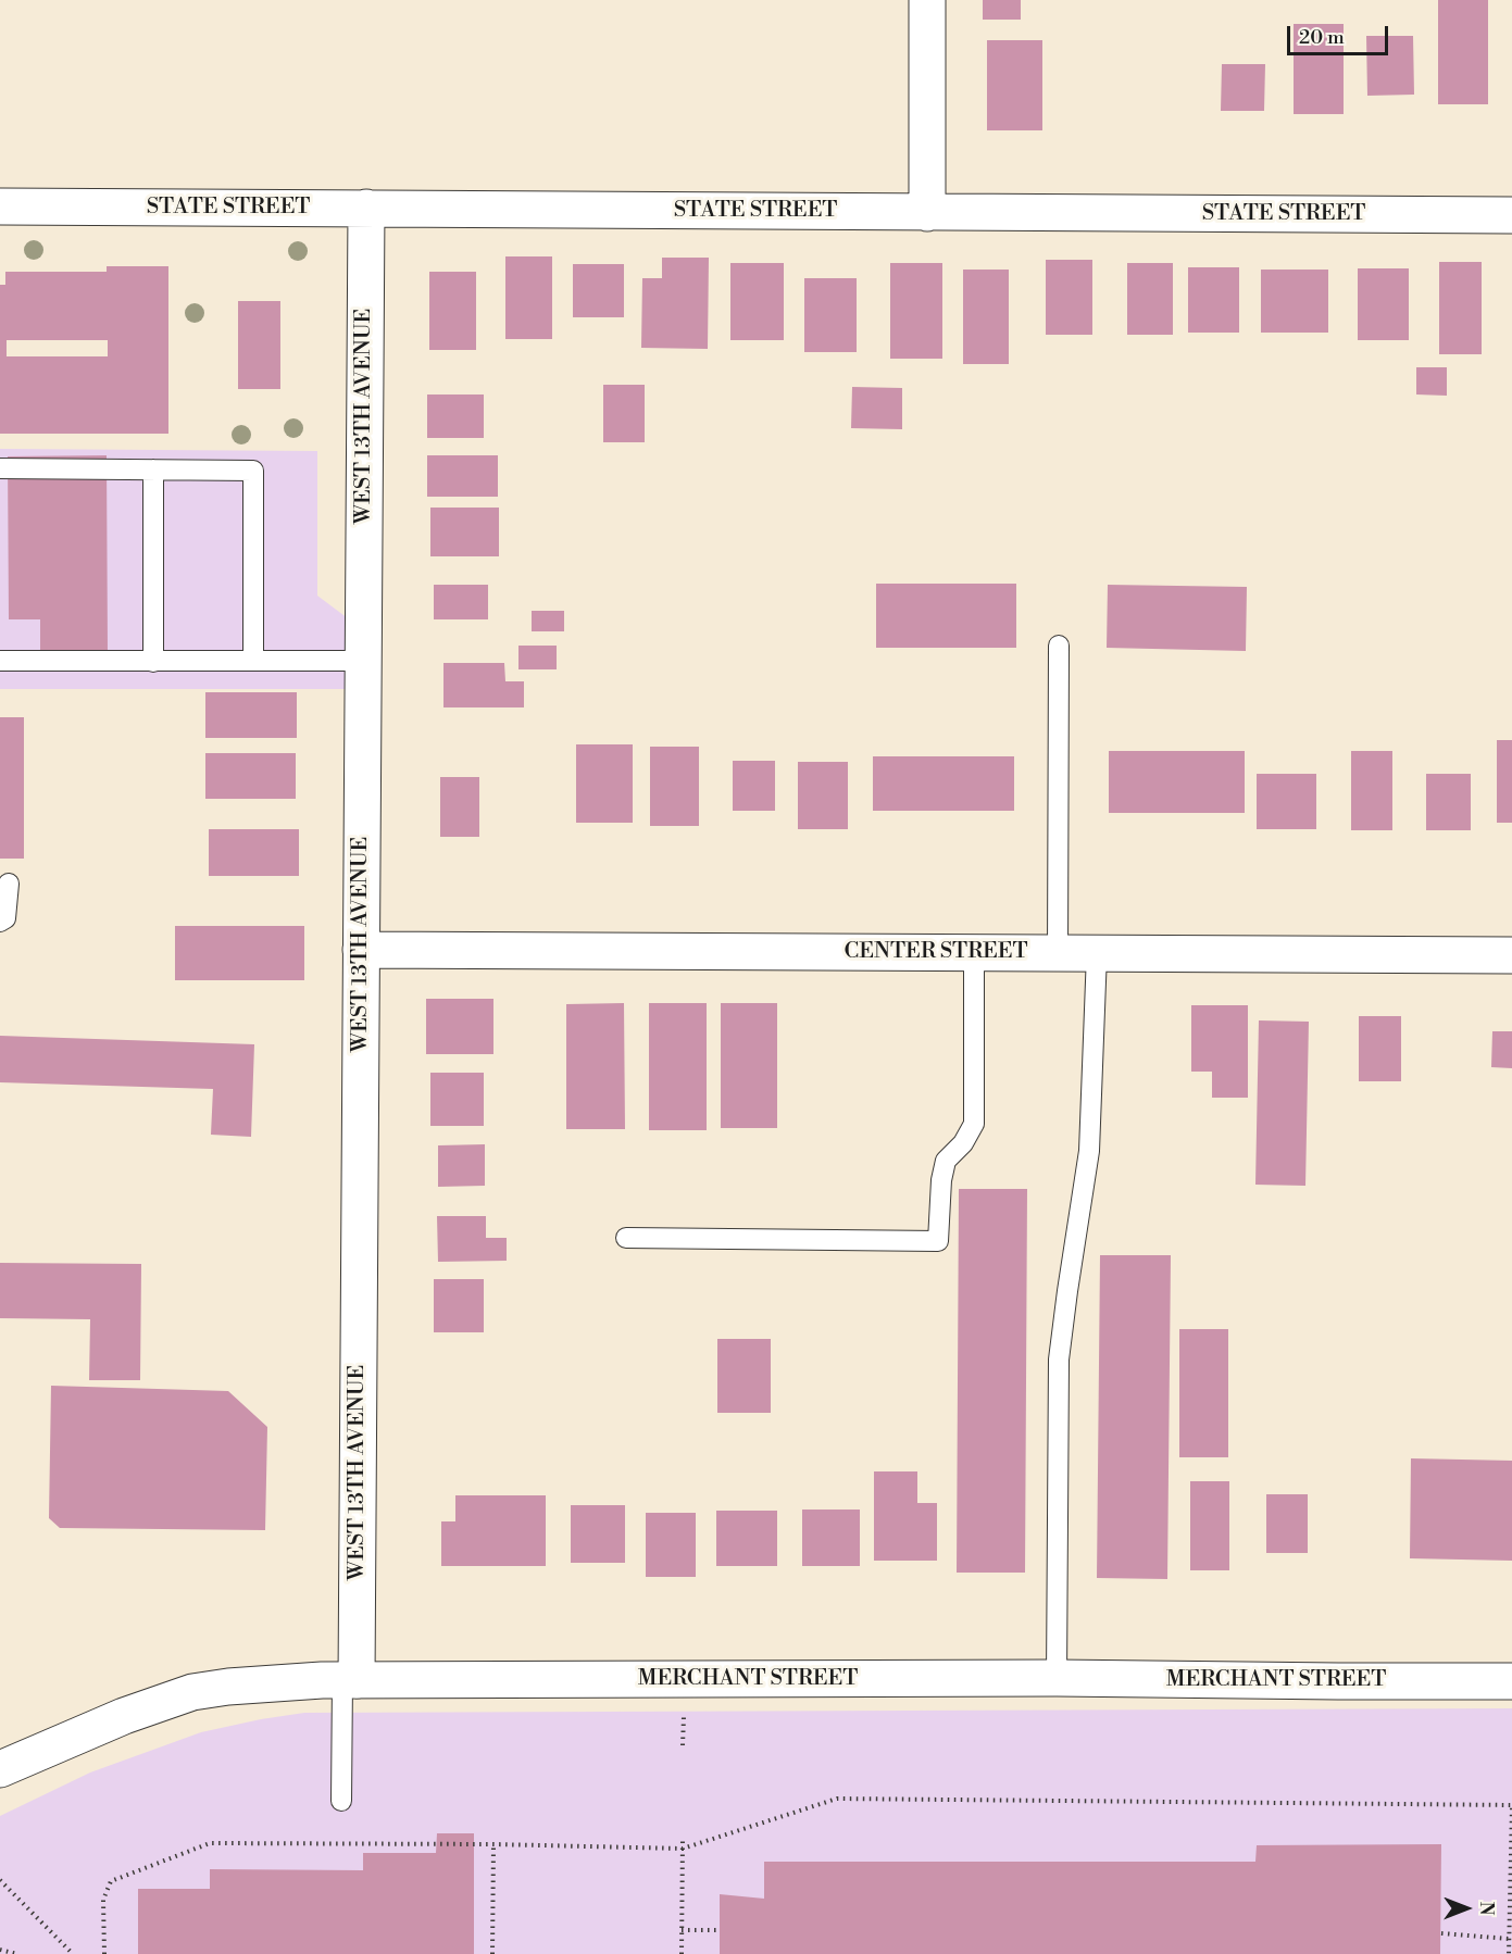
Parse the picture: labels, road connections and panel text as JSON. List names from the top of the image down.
{
  "streets": {
    "street": [
      "STATE STREET",
      "WEST 13TH AVENUE",
      "CENTER STREET",
      "MERCHANT STREET"
    ]
  },
  "crossings": [
    ["STATE STREET", "WEST 13TH AVENUE"],
    ["WEST 13TH AVENUE", "CENTER STREET"],
    ["WEST 13TH AVENUE", "MERCHANT STREET"]
  ],
  "scale_bar": "20 m",
  "north": "right"
}
